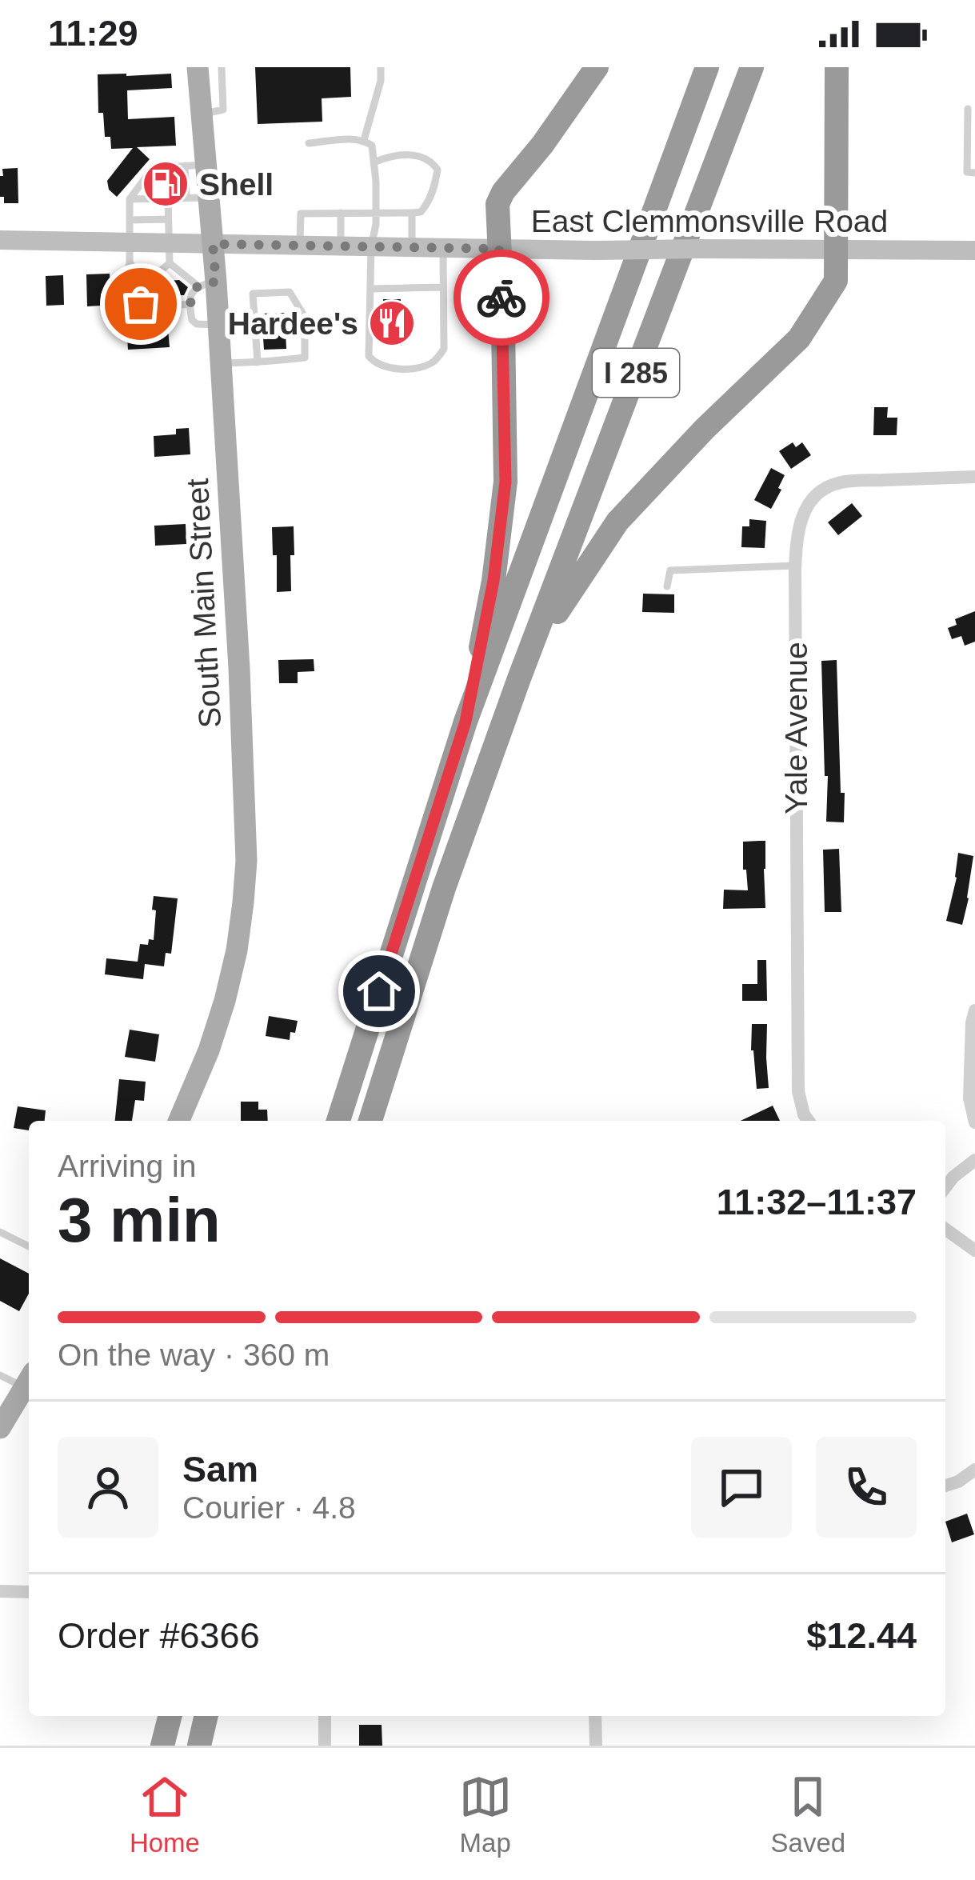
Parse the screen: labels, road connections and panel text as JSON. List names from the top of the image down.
{
  "streets": {
    "highway": ["I 285"],
    "main road": ["East Clemmonsville Road", "South Main Street"],
    "street": ["Yale Avenue"]
  },
  "crossings": [
    ["East Clemmonsville Road", "South Main Street"]
  ],
  "places": {
    "fuel station": ["Shell"],
    "restaurant": ["Hardee's"]
  },
  "page": {
    "status": "11:29",
    "heading": ["3 min", "Arriving in", "11:32–11:37"],
    "panel": [
      "Sam",
      "Courier · 4.8",
      "Order #6366",
      "$12.44"
    ],
    "bar": "On the way · 360 m",
    "tabs": ["Home", "Map", "Saved"]
  }
}
